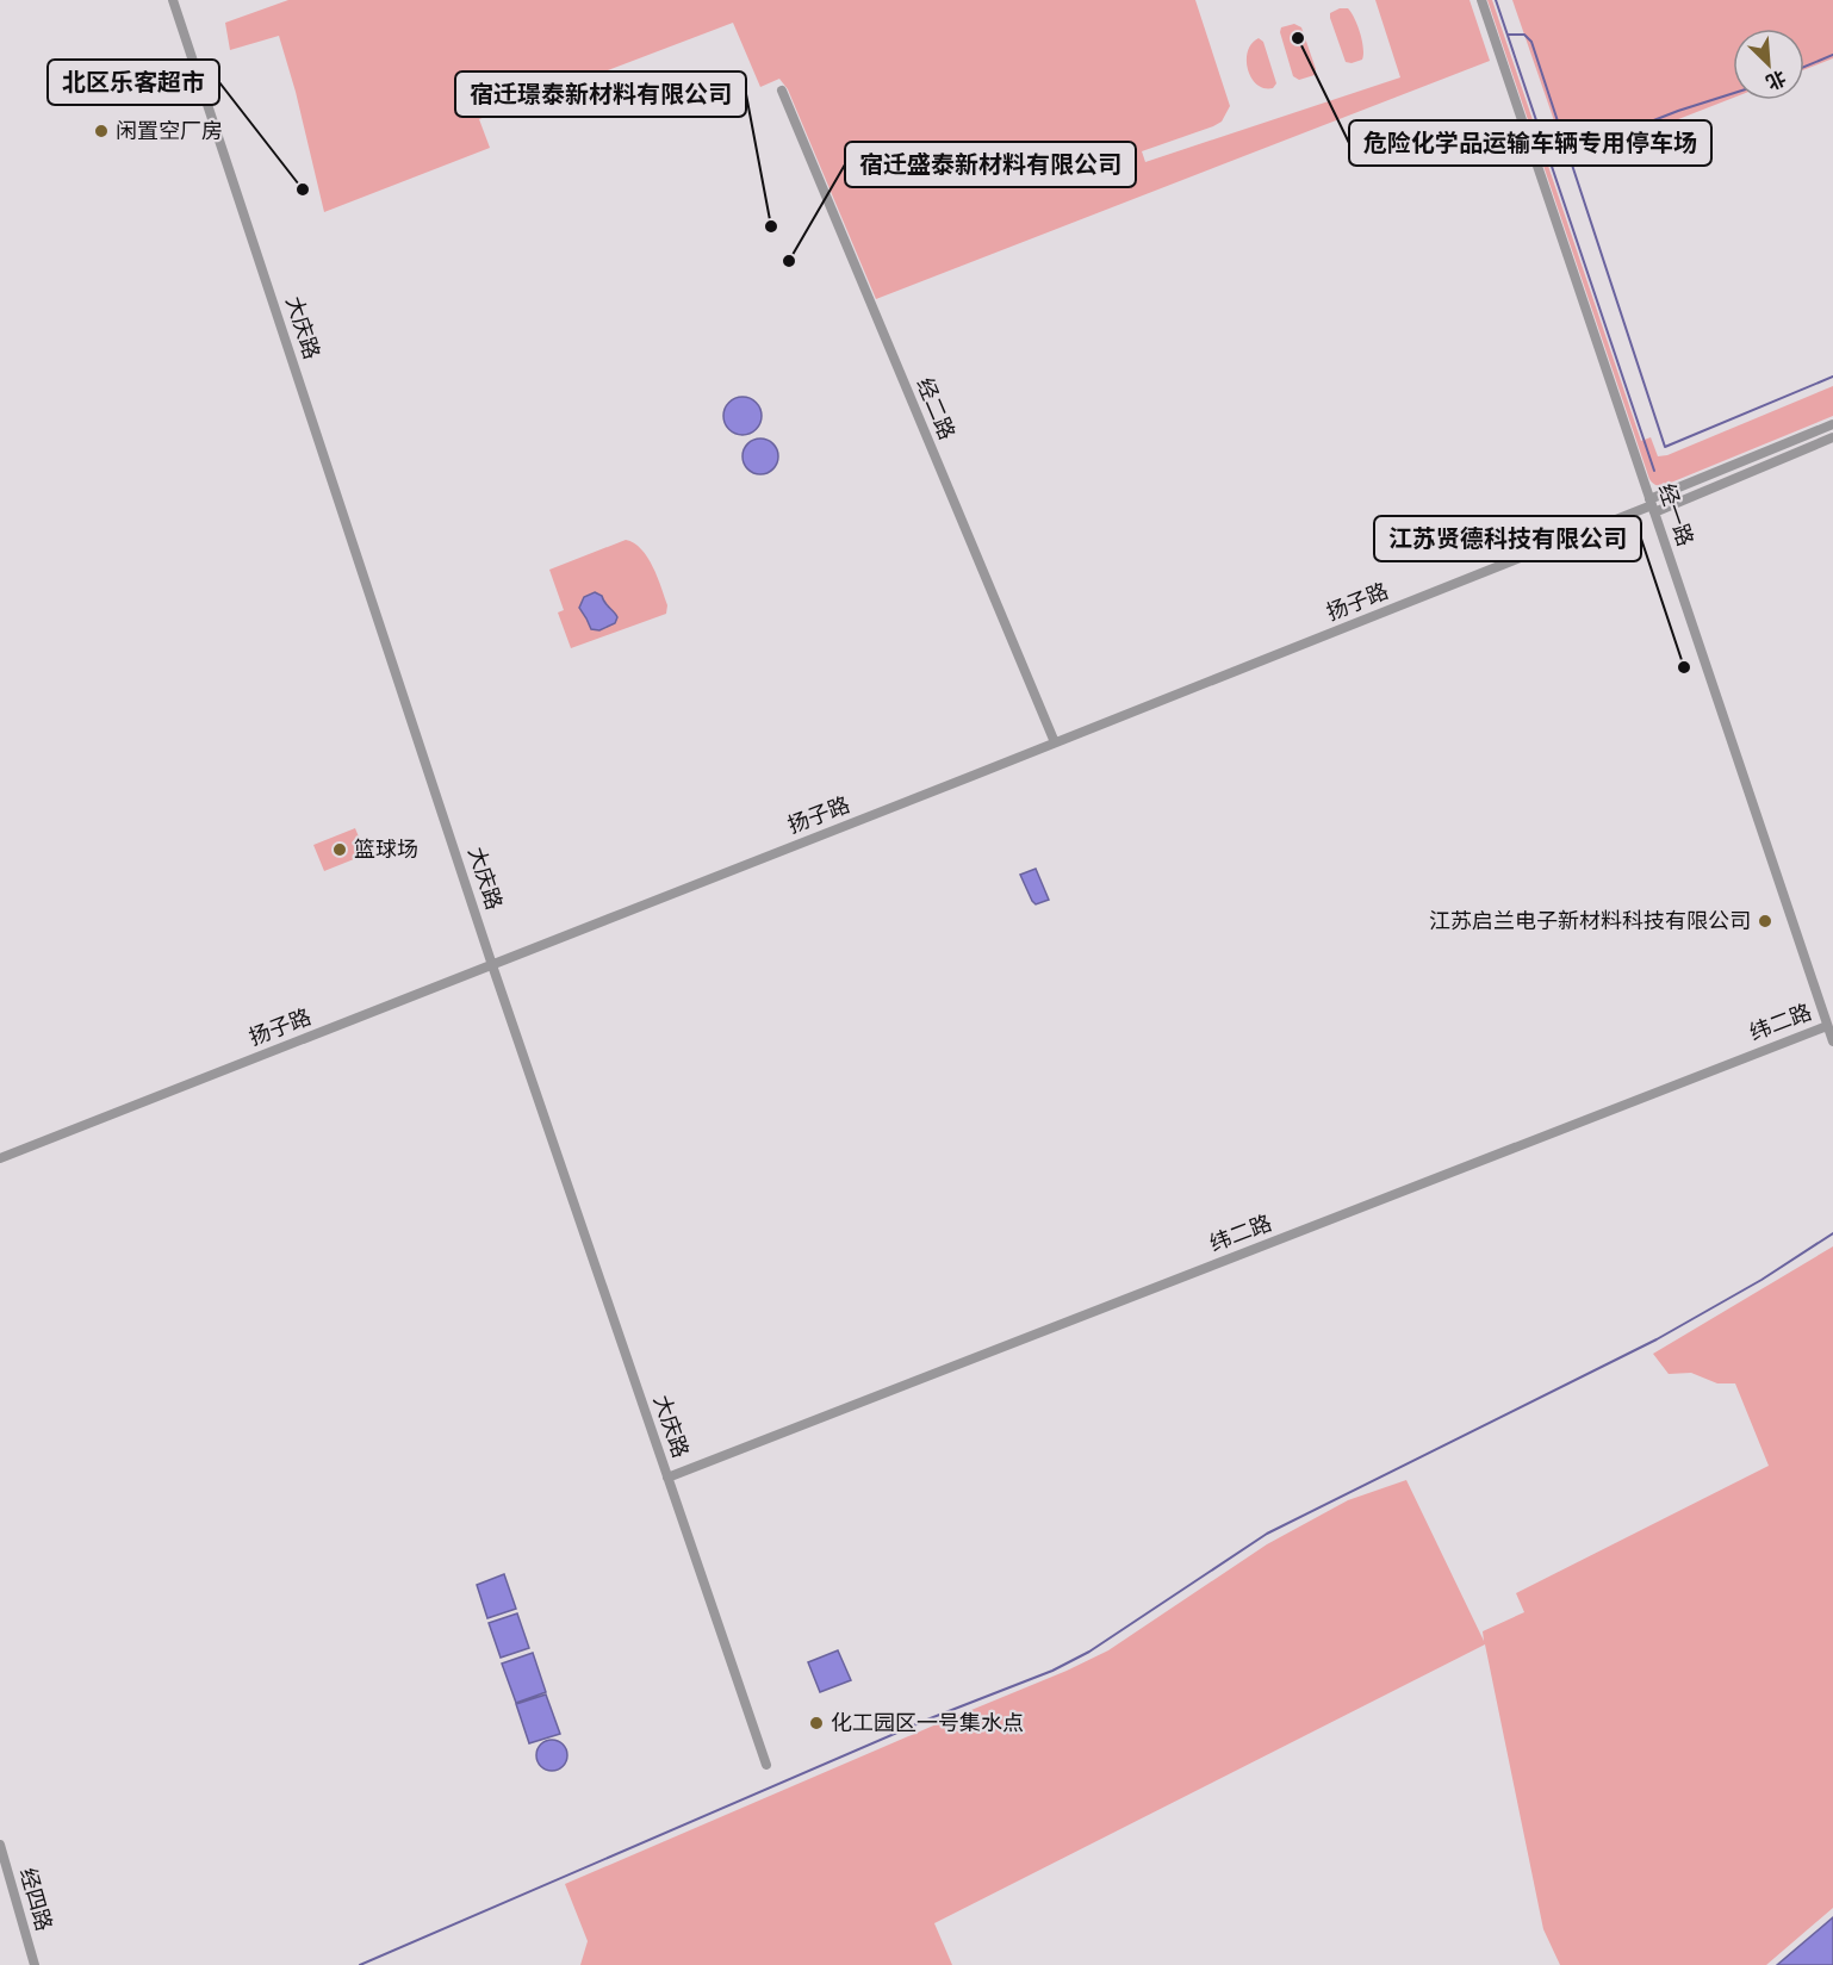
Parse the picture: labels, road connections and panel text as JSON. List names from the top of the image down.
{
  "streets": {
    "street": [
      "大庆路",
      "经二路",
      "经一路",
      "扬子路",
      "纬二路",
      "经四路"
    ]
  },
  "crossings": [
    ["大庆路", "扬子路"],
    ["大庆路", "纬二路"],
    ["经二路", "扬子路"],
    ["经一路", "扬子路"],
    ["经一路", "纬二路"]
  ],
  "places": [
    "危险化学品运输车辆专用停车场",
    "闲置空厂房",
    "北区乐客超市",
    "宿迁璟泰新材料有限公司",
    "宿迁盛泰新材料有限公司",
    "江苏贤德科技有限公司",
    "篮球场",
    "江苏启兰电子新材料科技有限公司",
    "化工园区一号集水点"
  ],
  "north": "bottom right"
}
